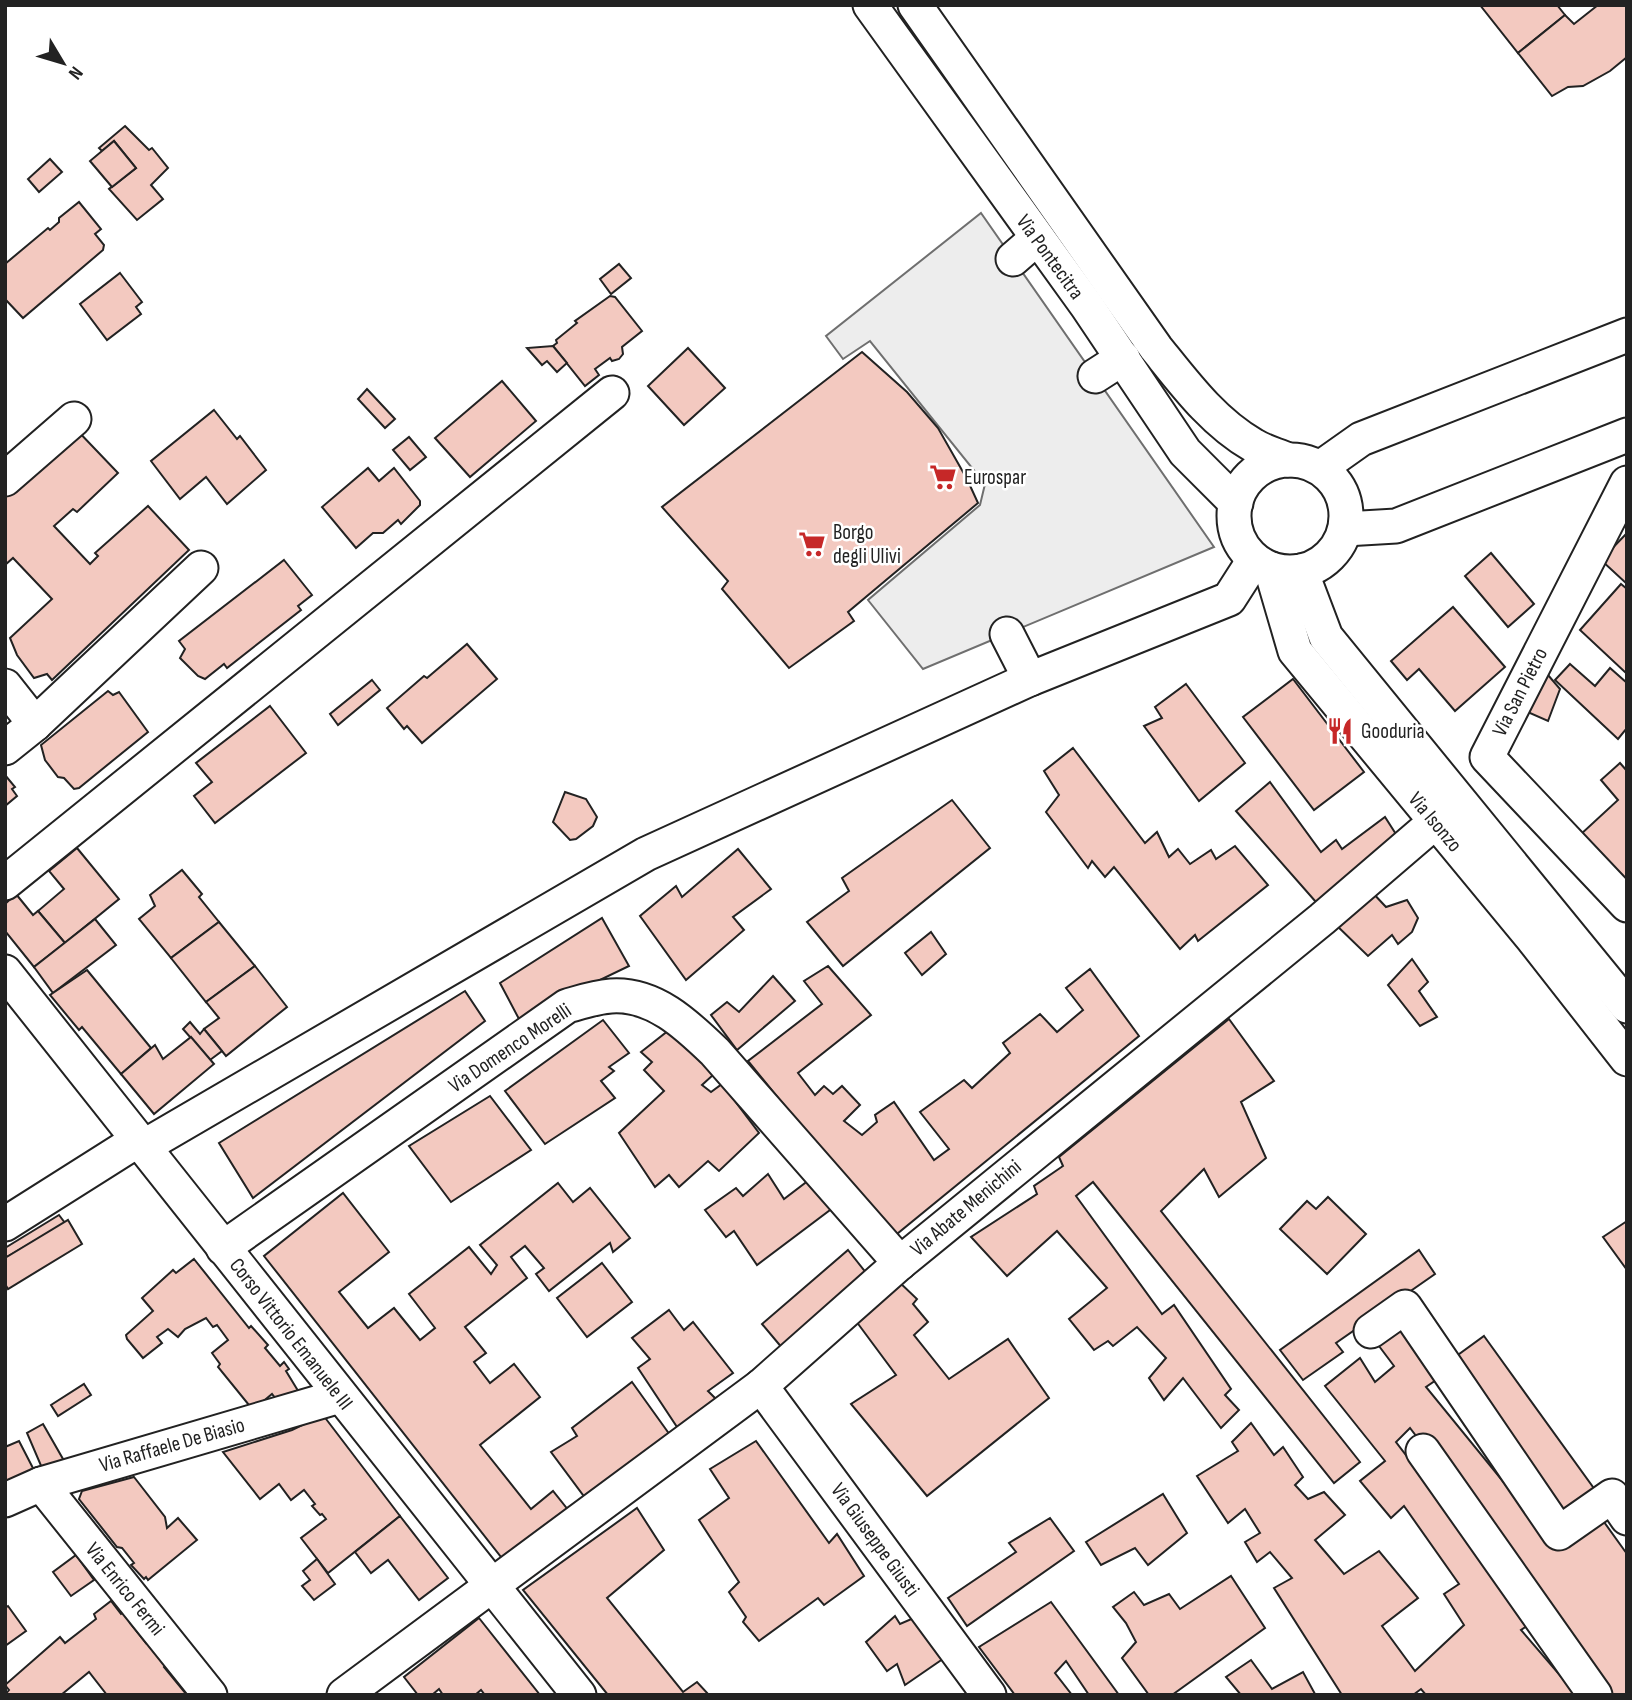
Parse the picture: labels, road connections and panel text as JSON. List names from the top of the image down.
{
  "streets": {
    "street": [
      "Via Pontecitra",
      "Via San Pietro",
      "Via Isonzo",
      "Via Domenco Morelli",
      "Via Abate Menichini",
      "Corso Vittorio Emanuele III",
      "Via Raffaele De Biasio",
      "Via Giuseppe Giusti",
      "Via Enrico Fermi"
    ]
  },
  "crossings": [
    ["Via Pontecitra", "Via Isonzo"],
    ["Via Isonzo", "Via Abate Menichini"],
    ["Via Domenco Morelli", "Via Abate Menichini"],
    ["Via Domenco Morelli", "Corso Vittorio Emanuele III"],
    ["Via Abate Menichini", "Corso Vittorio Emanuele III"],
    ["Via Abate Menichini", "Via Giuseppe Giusti"],
    ["Corso Vittorio Emanuele III", "Via Raffaele De Biasio"],
    ["Via Raffaele De Biasio", "Via Enrico Fermi"]
  ],
  "places": {
    "supermarket": ["Eurospar", "Borgo degli Ulivi"],
    "restaurant": ["Gooduria"]
  },
  "north": "bottom right"
}
